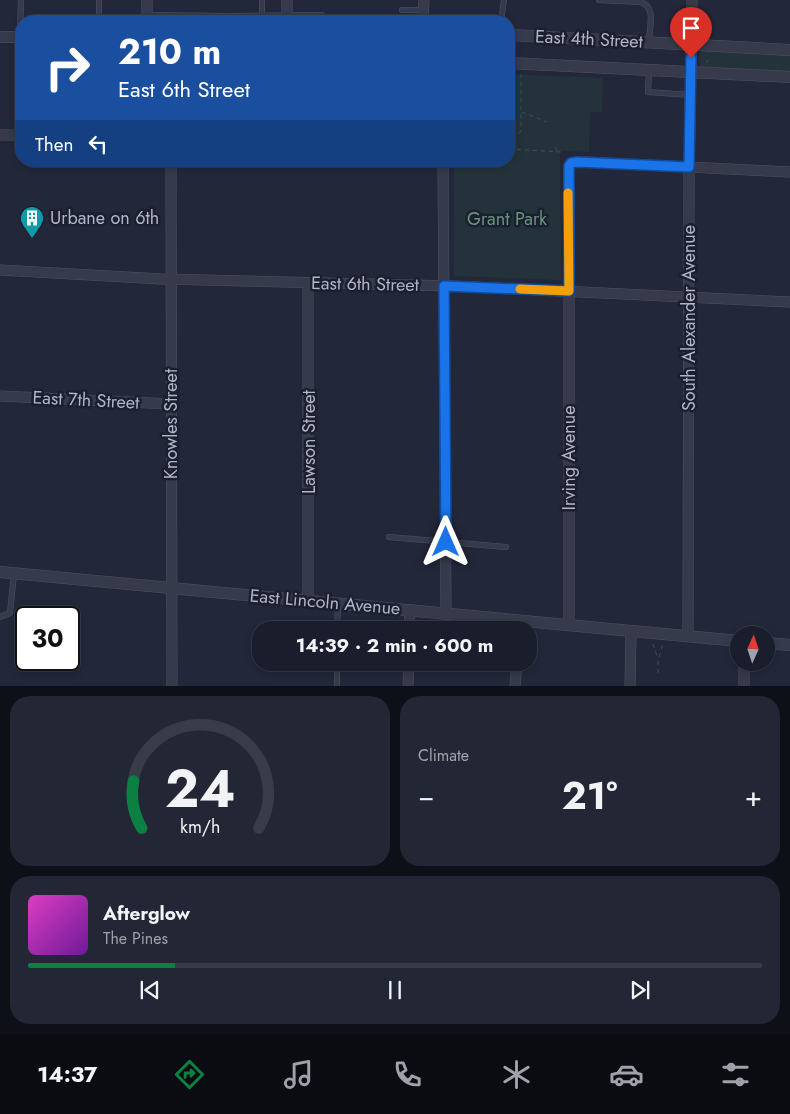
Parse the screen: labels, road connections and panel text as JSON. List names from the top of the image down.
{
  "streets": {
    "street": [
      "East 4th Street",
      "East 6th Street",
      "South Alexander Avenue",
      "East 7th Street",
      "Knowles Street",
      "Lawson Street",
      "Irving Avenue",
      "East Lincoln Avenue"
    ]
  },
  "crossings": [
    ["East 4th Street", "South Alexander Avenue"],
    ["East 6th Street", "South Alexander Avenue"],
    ["East 6th Street", "Knowles Street"],
    ["East 6th Street", "Lawson Street"],
    ["East 6th Street", "Irving Avenue"],
    ["South Alexander Avenue", "Irving Avenue"],
    ["South Alexander Avenue", "East Lincoln Avenue"],
    ["East 7th Street", "Knowles Street"],
    ["Knowles Street", "East Lincoln Avenue"],
    ["Lawson Street", "East Lincoln Avenue"],
    ["Irving Avenue", "East Lincoln Avenue"]
  ],
  "parks": ["Grant Park"],
  "places": {
    "building": ["Urbane on 6th"]
  },
  "north": "top",
  "page": {
    "turn": ["210 m", "East 6th Street"],
    "then": "Then",
    "limit": "30",
    "trip": "14:39 · 2 min · 600 m",
    "tile": "Climate",
    "heat": ["−", "21°", "+"],
    "song": ["Afterglow", "The Pines"],
    "tabs": "14:37",
    "gauge": ["24", "km/h"]
  }
}
